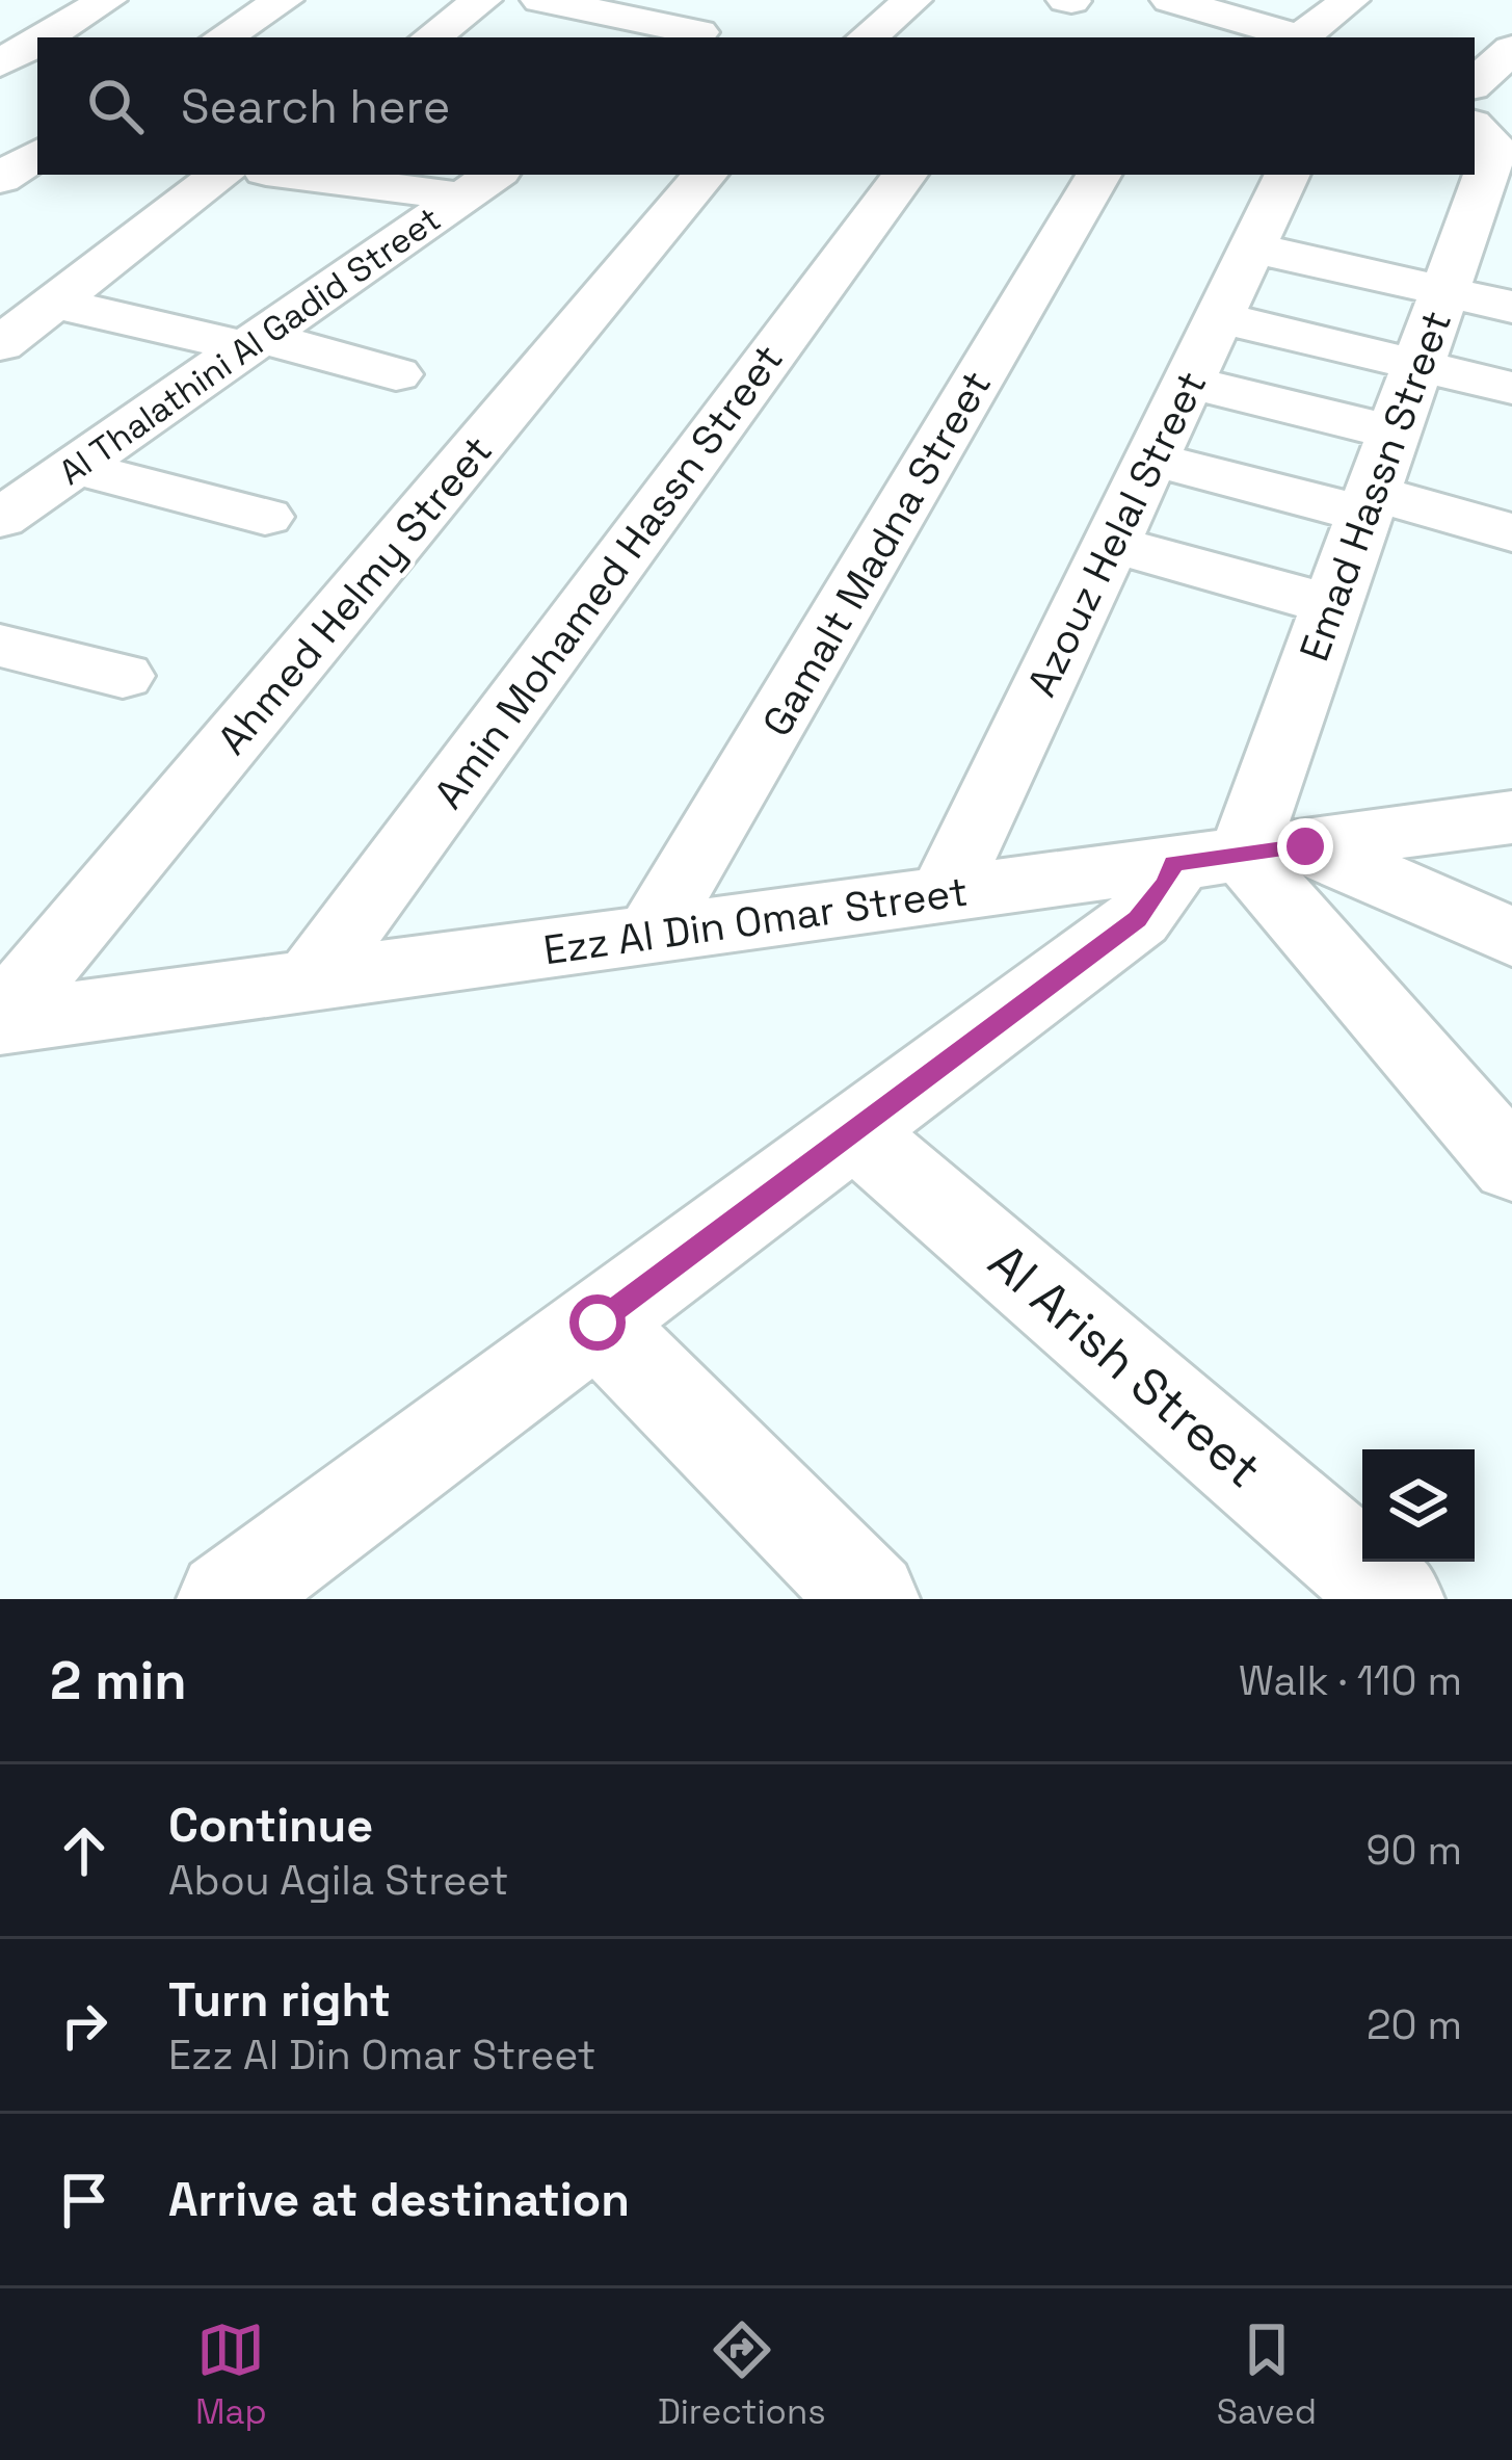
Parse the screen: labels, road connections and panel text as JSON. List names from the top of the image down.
{
  "streets": {
    "street": [
      "Al Thalathini Al Gadid Street",
      "Emad Hassn Street",
      "Azouz Helal Street",
      "Gamalt Madna Street",
      "Amin Mohamed Hassn Street",
      "Ahmed Helmy Street",
      "Ezz Al Din Omar Street",
      "Al Arish Street"
    ]
  },
  "crossings": [
    ["Emad Hassn Street", "Ezz Al Din Omar Street"],
    ["Emad Hassn Street", "Al Arish Street"],
    ["Azouz Helal Street", "Ezz Al Din Omar Street"],
    ["Gamalt Madna Street", "Ezz Al Din Omar Street"],
    ["Amin Mohamed Hassn Street", "Ezz Al Din Omar Street"],
    ["Ahmed Helmy Street", "Ezz Al Din Omar Street"]
  ],
  "page": {
    "search": "Search here",
    "heading": ["2 min", "Walk · 110 m"],
    "list": [
      ["Continue", "Abou Agila Street", "90 m"],
      ["Turn right", "Ezz Al Din Omar Street", "20 m"],
      "Arrive at destination"
    ],
    "nav": ["Map", "Directions", "Saved"]
  }
}
